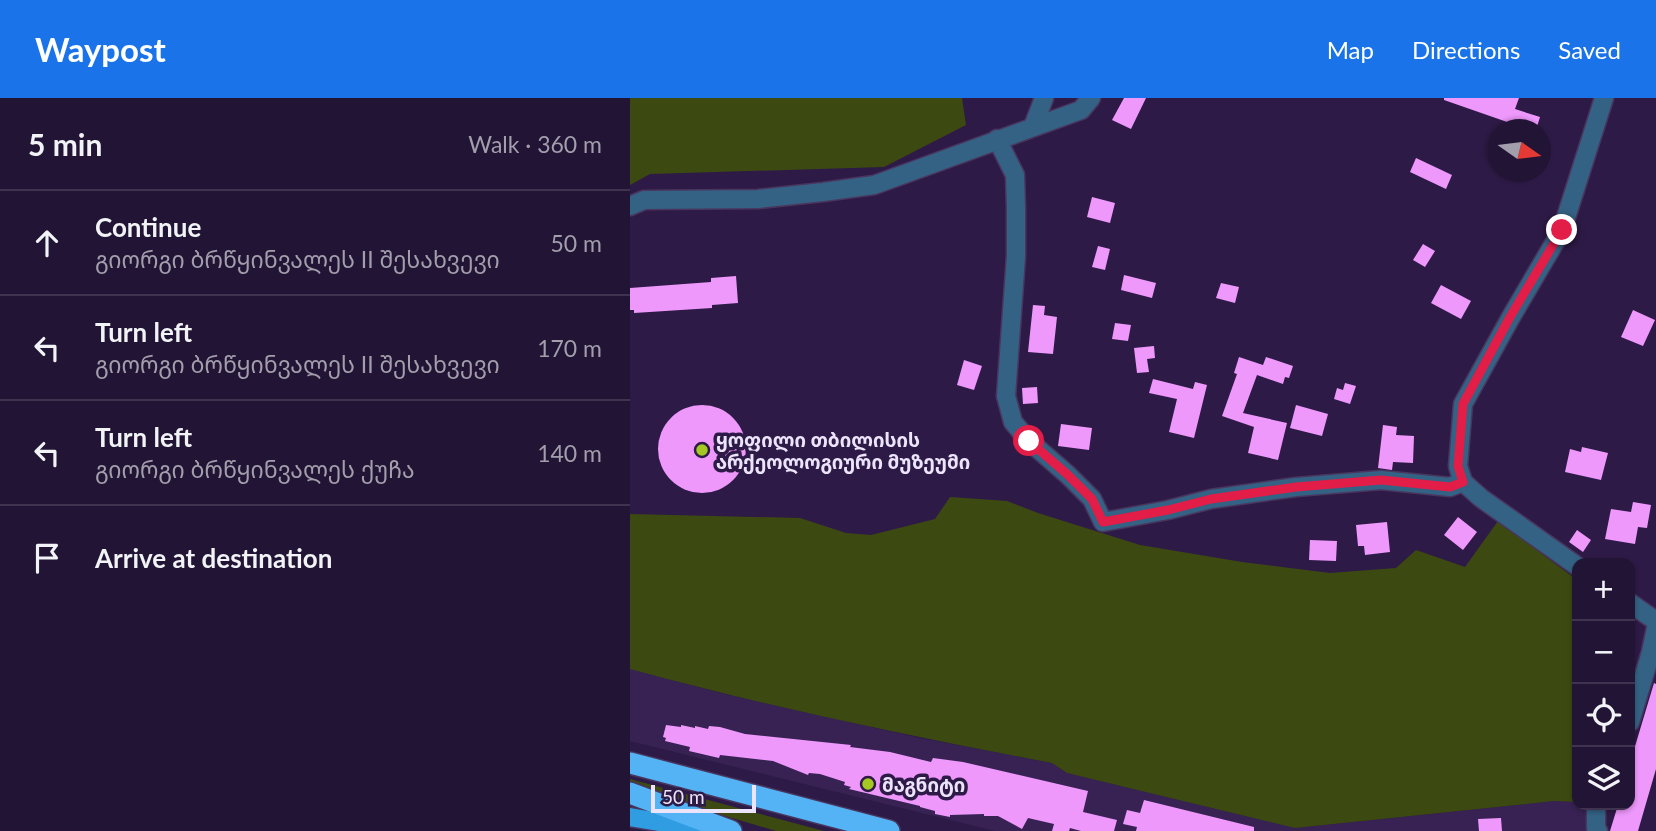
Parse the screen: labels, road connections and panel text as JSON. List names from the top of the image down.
{
  "places": ["ყოფილი თბილისის არქეოლოგიური მუზეუმი", "მაგნიტი"],
  "scale_bar": "50 m",
  "north": "right",
  "page": {
    "header": "Waypost",
    "nav": ["Map", "Directions", "Saved"],
    "heading": ["5 min", "Walk · 360 m"],
    "list": [
      ["Continue", "გიორგი ბრწყინვალეს II შესახვევი", "50 m"],
      ["Turn left", "გიორგი ბრწყინვალეს II შესახვევი", "170 m"],
      ["Turn left", "გიორგი ბრწყინვალეს ქუჩა", "140 m"],
      "Arrive at destination"
    ],
    "map_buttons": ["+", "−"],
    "scale": "50 m"
  }
}
